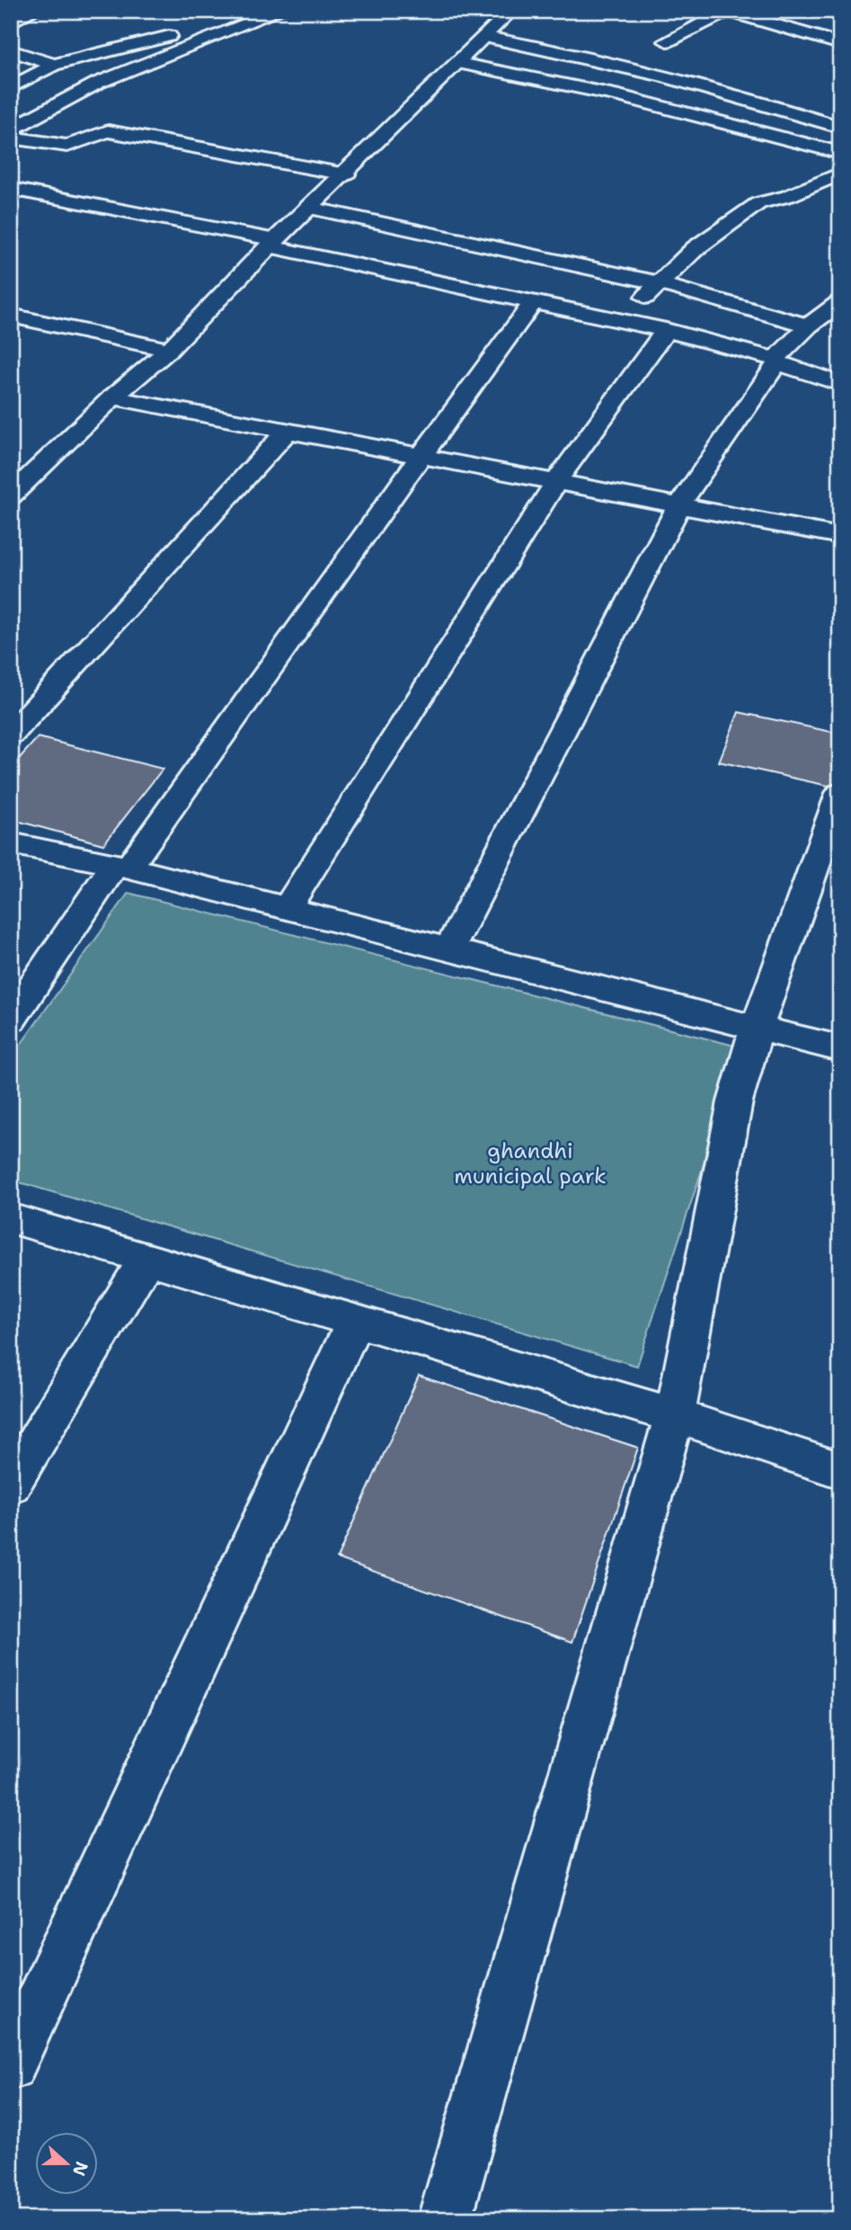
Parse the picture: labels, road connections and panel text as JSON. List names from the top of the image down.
{
  "parks": ["ghandhi municipal park"],
  "north": "right"
}
